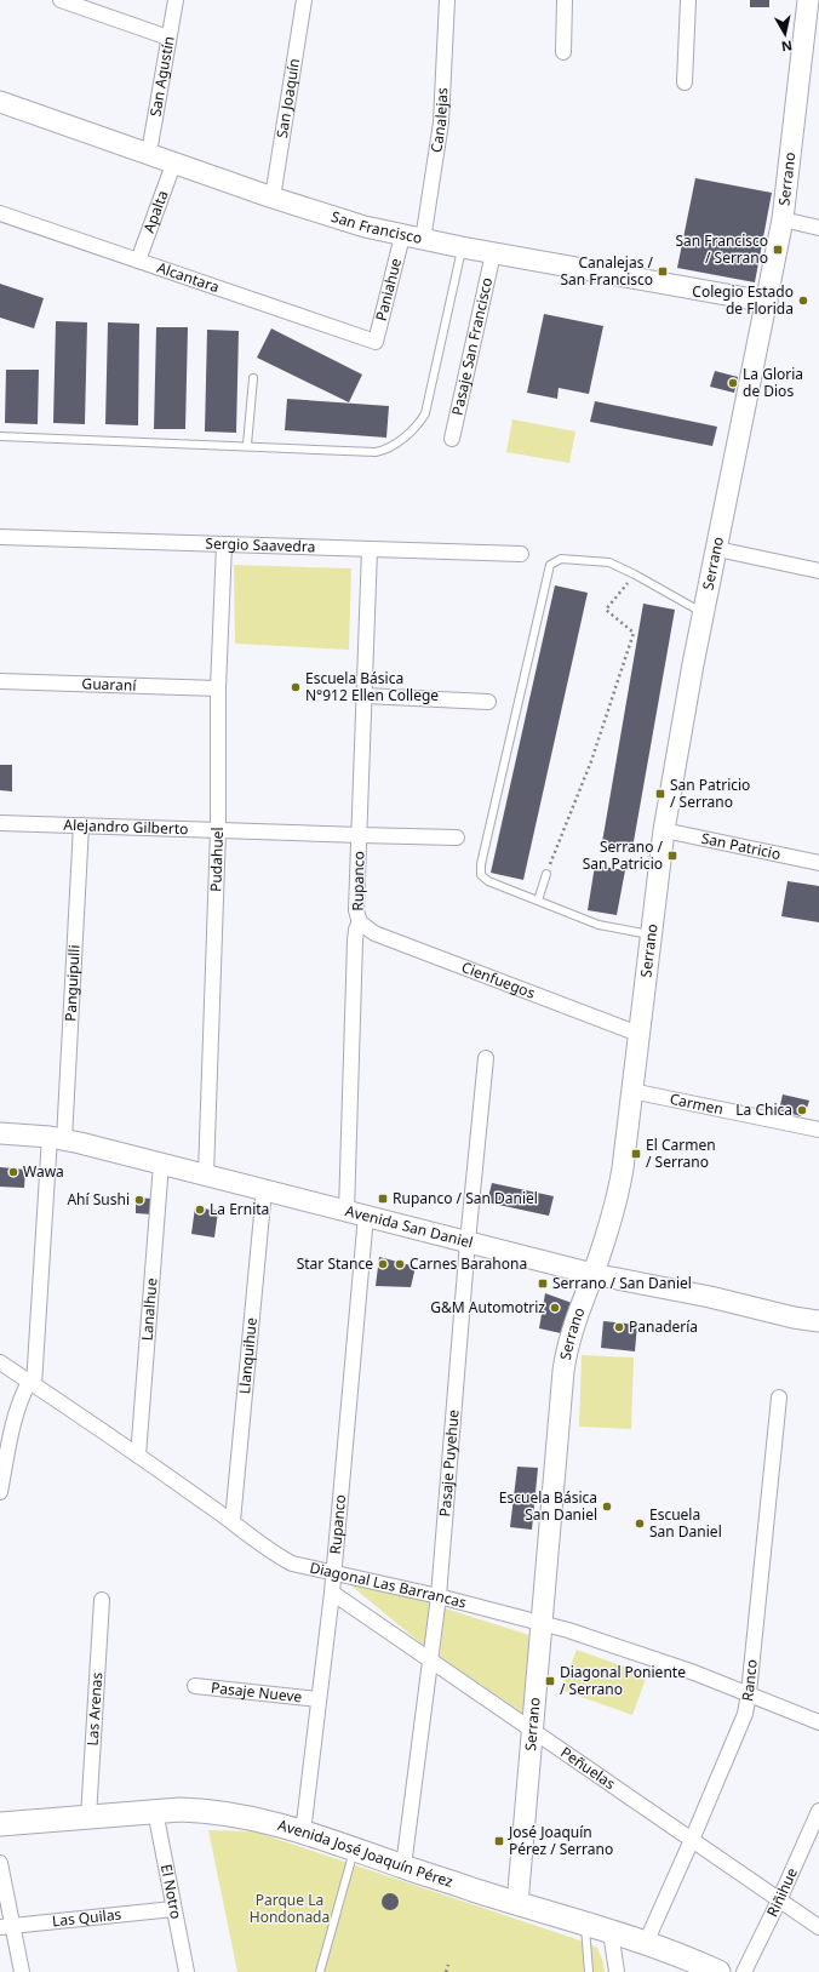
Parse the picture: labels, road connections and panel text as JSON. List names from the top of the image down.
{
  "streets": {
    "main road": [
      "Serrano",
      "San Francisco",
      "Avenida San Daniel",
      "Avenida José Joaquín Pérez"
    ],
    "street": [
      "San Agustín",
      "San Joaquín",
      "Canalejas",
      "Apalta",
      "Alcantara",
      "Paniahue",
      "Pasaje San Francisco",
      "Sergio Saavedra",
      "Guaraní",
      "Alejandro Gilberto",
      "San Patricio",
      "Pudahuel",
      "Rupanco",
      "Cienfuegos",
      "Panguipulli",
      "Carmen",
      "Lanalhue",
      "Llanquihue",
      "Pasaje Puyehue",
      "Diagonal Las Barrancas",
      "Ranco",
      "Pasaje Nueve",
      "Las Arenas",
      "Peñuelas",
      "El Notro",
      "Riñihue",
      "Las Quilas"
    ]
  },
  "crossings": [
    ["San Agustín", "San Francisco"],
    ["San Joaquín", "San Francisco"],
    ["Canalejas", "San Francisco"],
    ["Serrano", "San Francisco"],
    ["Serrano", "San Patricio"],
    ["Serrano", "Cienfuegos"],
    ["Serrano", "Carmen"],
    ["Serrano", "Avenida San Daniel"],
    ["Serrano", "Diagonal Las Barrancas"],
    ["Serrano", "Peñuelas"],
    ["Serrano", "Avenida José Joaquín Pérez"],
    ["Apalta", "San Francisco"],
    ["Apalta", "Alcantara"],
    ["San Francisco", "Paniahue"],
    ["San Francisco", "Pasaje San Francisco"],
    ["Alcantara", "Paniahue"],
    ["Sergio Saavedra", "Pudahuel"],
    ["Sergio Saavedra", "Rupanco"],
    ["Guaraní", "Pudahuel"],
    ["Alejandro Gilberto", "Pudahuel"],
    ["Alejandro Gilberto", "Rupanco"],
    ["Alejandro Gilberto", "Panguipulli"],
    ["Pudahuel", "Avenida San Daniel"],
    ["Rupanco", "Cienfuegos"],
    ["Rupanco", "Avenida San Daniel"],
    ["Rupanco", "Diagonal Las Barrancas"],
    ["Rupanco", "Pasaje Nueve"],
    ["Rupanco", "Peñuelas"],
    ["Rupanco", "Avenida José Joaquín Pérez"],
    ["Panguipulli", "Avenida San Daniel"],
    ["Panguipulli", "Diagonal Las Barrancas"],
    ["Avenida San Daniel", "Lanalhue"],
    ["Avenida San Daniel", "Llanquihue"],
    ["Avenida San Daniel", "Pasaje Puyehue"],
    ["Lanalhue", "Diagonal Las Barrancas"],
    ["Llanquihue", "Diagonal Las Barrancas"],
    ["Pasaje Puyehue", "Diagonal Las Barrancas"],
    ["Pasaje Puyehue", "Peñuelas"],
    ["Pasaje Puyehue", "Avenida José Joaquín Pérez"],
    ["Diagonal Las Barrancas", "Ranco"],
    ["Ranco", "Peñuelas"],
    ["Ranco", "Avenida José Joaquín Pérez"],
    ["Las Arenas", "Avenida José Joaquín Pérez"],
    ["Peñuelas", "Riñihue"],
    ["Avenida José Joaquín Pérez", "El Notro"],
    ["El Notro", "Las Quilas"]
  ],
  "parks": ["Parque La Hondonada"],
  "places": {
    "transit": [
      "San Francisco / Serrano",
      "Canalejas / San Francisco",
      "San Patricio / Serrano",
      "Serrano / San Patricio",
      "El Carmen / Serrano",
      "Rupanco / San Daniel",
      "Serrano / San Daniel",
      "Diagonal Poniente / Serrano",
      "José Joaquín Pérez / Serrano"
    ],
    "other": [
      "Colegio Estado de Florida",
      "La Gloria de Dios",
      "Escuela Básica N°912 Ellen College",
      "La Chica",
      "Wawa",
      "Ahí Sushi",
      "La Ernita",
      "Star Stance",
      "Carnes Barahona",
      "G&M Automotriz",
      "Panadería",
      "Escuela Básica San Daniel",
      "Escuela San Daniel"
    ]
  },
  "north": "bottom"
}
